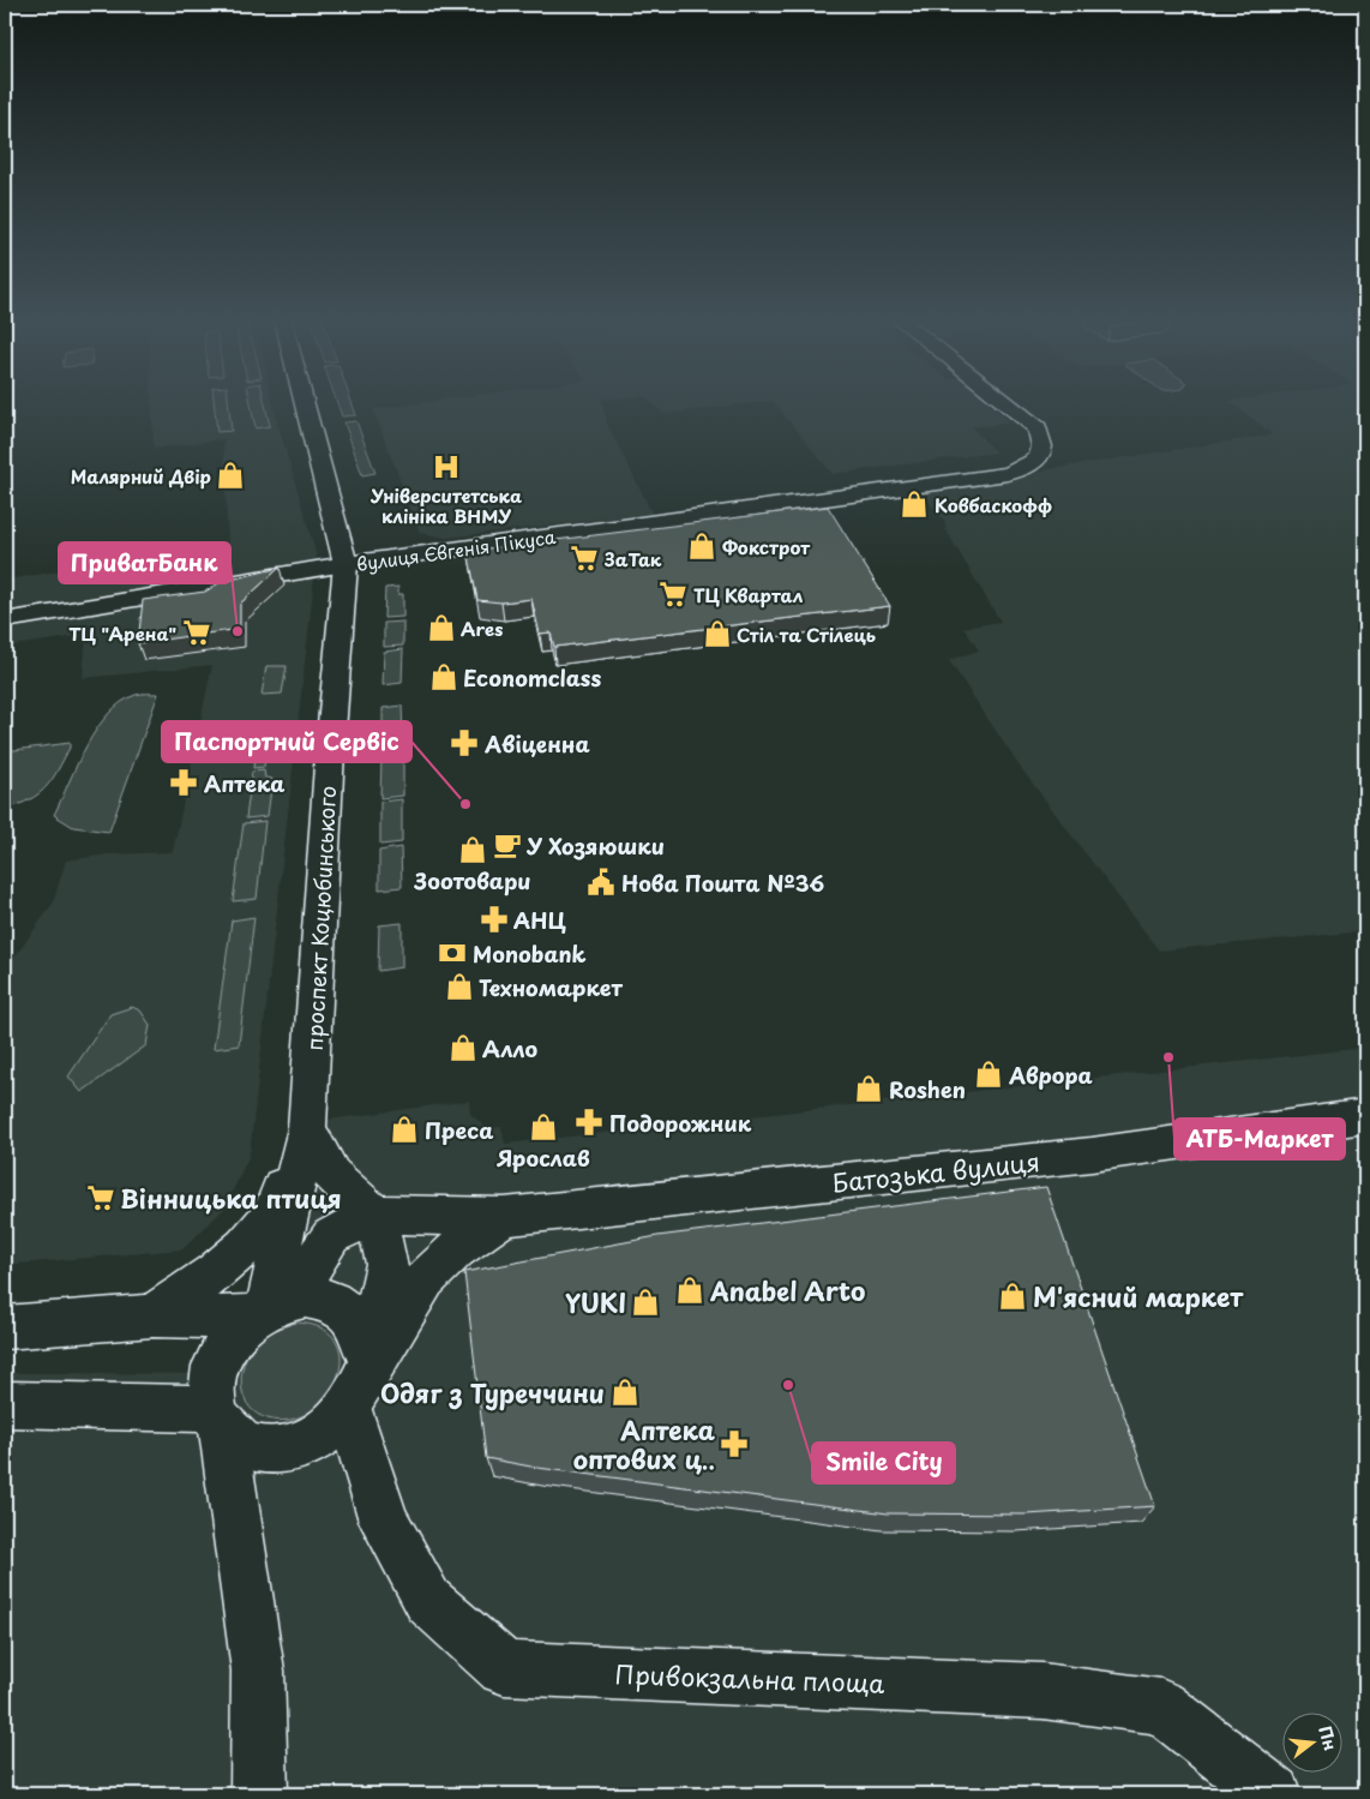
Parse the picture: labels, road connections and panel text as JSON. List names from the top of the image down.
{
  "streets": {
    "main road": [
      "вулиця Євгенія Пікуса",
      "проспект Коцюбинського",
      "Батозька вулиця",
      "Привокзальна площа"
    ]
  },
  "crossings": [
    ["вулиця Євгенія Пікуса", "проспект Коцюбинського"]
  ],
  "places": {
    "hospital": ["Університетська клініка ВНМУ"],
    "shop": [
      "Малярний Двір",
      "Ковбаскофф",
      "Фокстрот",
      "Ares",
      "Стіл та Стілець",
      "Economclass",
      "Зоотовари",
      "Техномаркет",
      "Алло",
      "Аврора",
      "Roshen",
      "Ярослав",
      "Преса",
      "Anabel Arto",
      "М'ясний маркет",
      "YUKI",
      "Одяг з Туреччини"
    ],
    "supermarket": [
      "ЗаТак",
      "ТЦ Квартал",
      "ТЦ \"Арена\"",
      "Вінницька птиця"
    ],
    "other": [
      "ПриватБанк",
      "Паспортний Сервіс",
      "АТБ-Маркет",
      "Smile City"
    ],
    "pharmacy": [
      "Авіценна",
      "Аптека",
      "АНЦ",
      "Подорожник",
      "Аптека оптових ц‥"
    ],
    "cafe": ["У Хозяюшки"],
    "public building": ["Нова Пошта №36"],
    "bank": ["Monobank"]
  },
  "north": "right"
}
